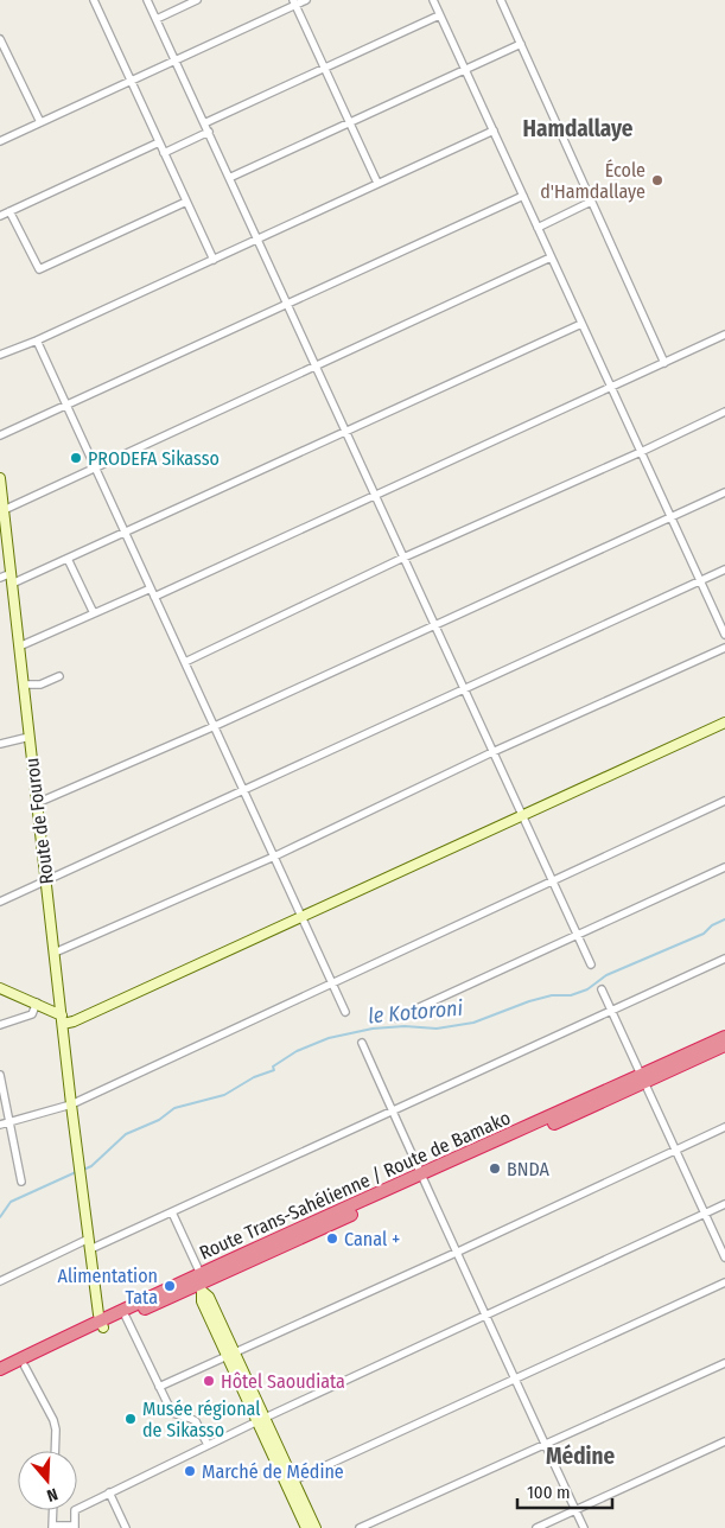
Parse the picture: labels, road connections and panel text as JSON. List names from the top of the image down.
{
  "streets": {
    "highway": ["Route Trans-Sahélienne / Route de Bamako"],
    "street": ["Route de Fourou"]
  },
  "crossings": [
    ["Route de Fourou", "Route Trans-Sahélienne / Route de Bamako"]
  ],
  "districts": ["Hamdallaye", "Médine"],
  "water": ["le Kotoroni"],
  "places": [
    "École d'Hamdallaye",
    "PRODEFA Sikasso",
    "BNDA",
    "Canal +",
    "Alimentation Tata",
    "Hôtel Saoudiata",
    "Musée régional de Sikasso",
    "Marché de Médine"
  ],
  "scale_bar": "100 m",
  "north": "bottom"
}
